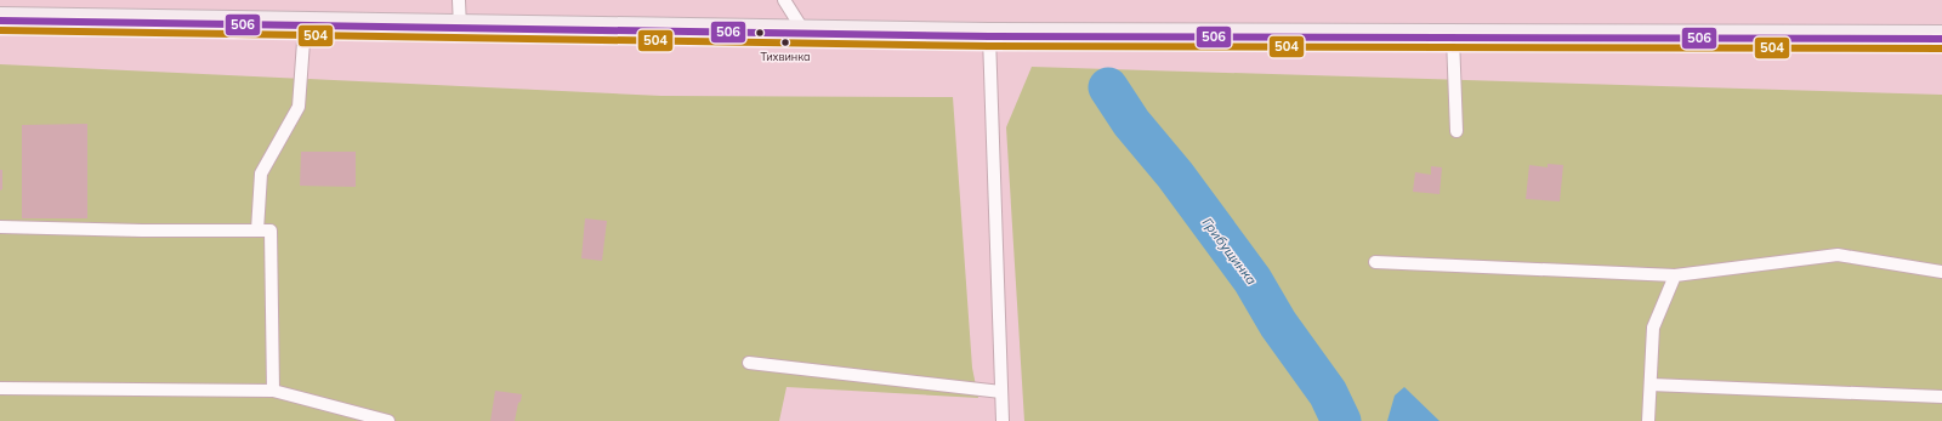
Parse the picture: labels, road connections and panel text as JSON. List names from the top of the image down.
{
  "water": ["Грибущинка"],
  "places": ["Тихвинка"],
  "lines": ["transit line 506", "transit line 504"]
}
